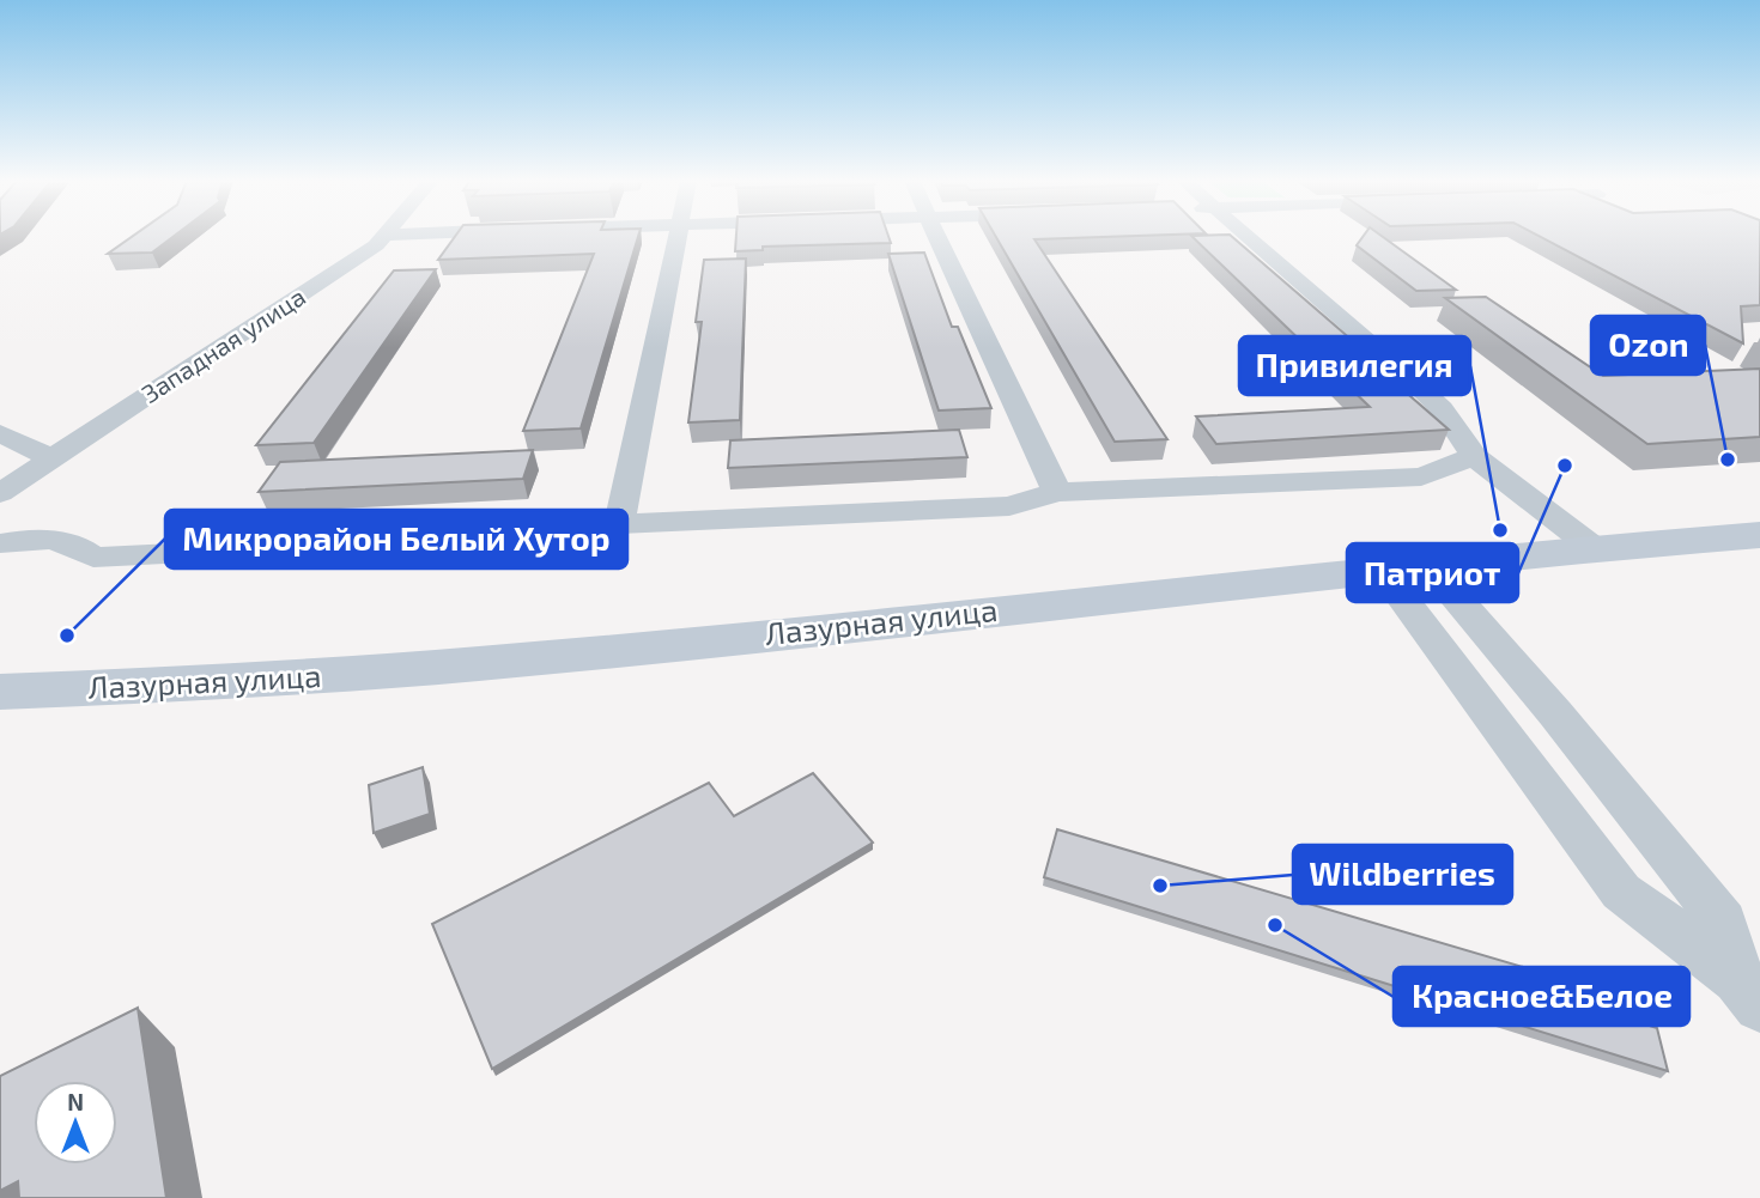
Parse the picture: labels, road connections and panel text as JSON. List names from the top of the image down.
{
  "streets": {
    "street": ["Западная улица", "Лазурная улица"]
  },
  "places": [
    "Ozon",
    "Патриот",
    "Привилегия",
    "Микрорайон Белый Хутор",
    "Wildberries",
    "Красное&Белое"
  ],
  "north": "top"
}
